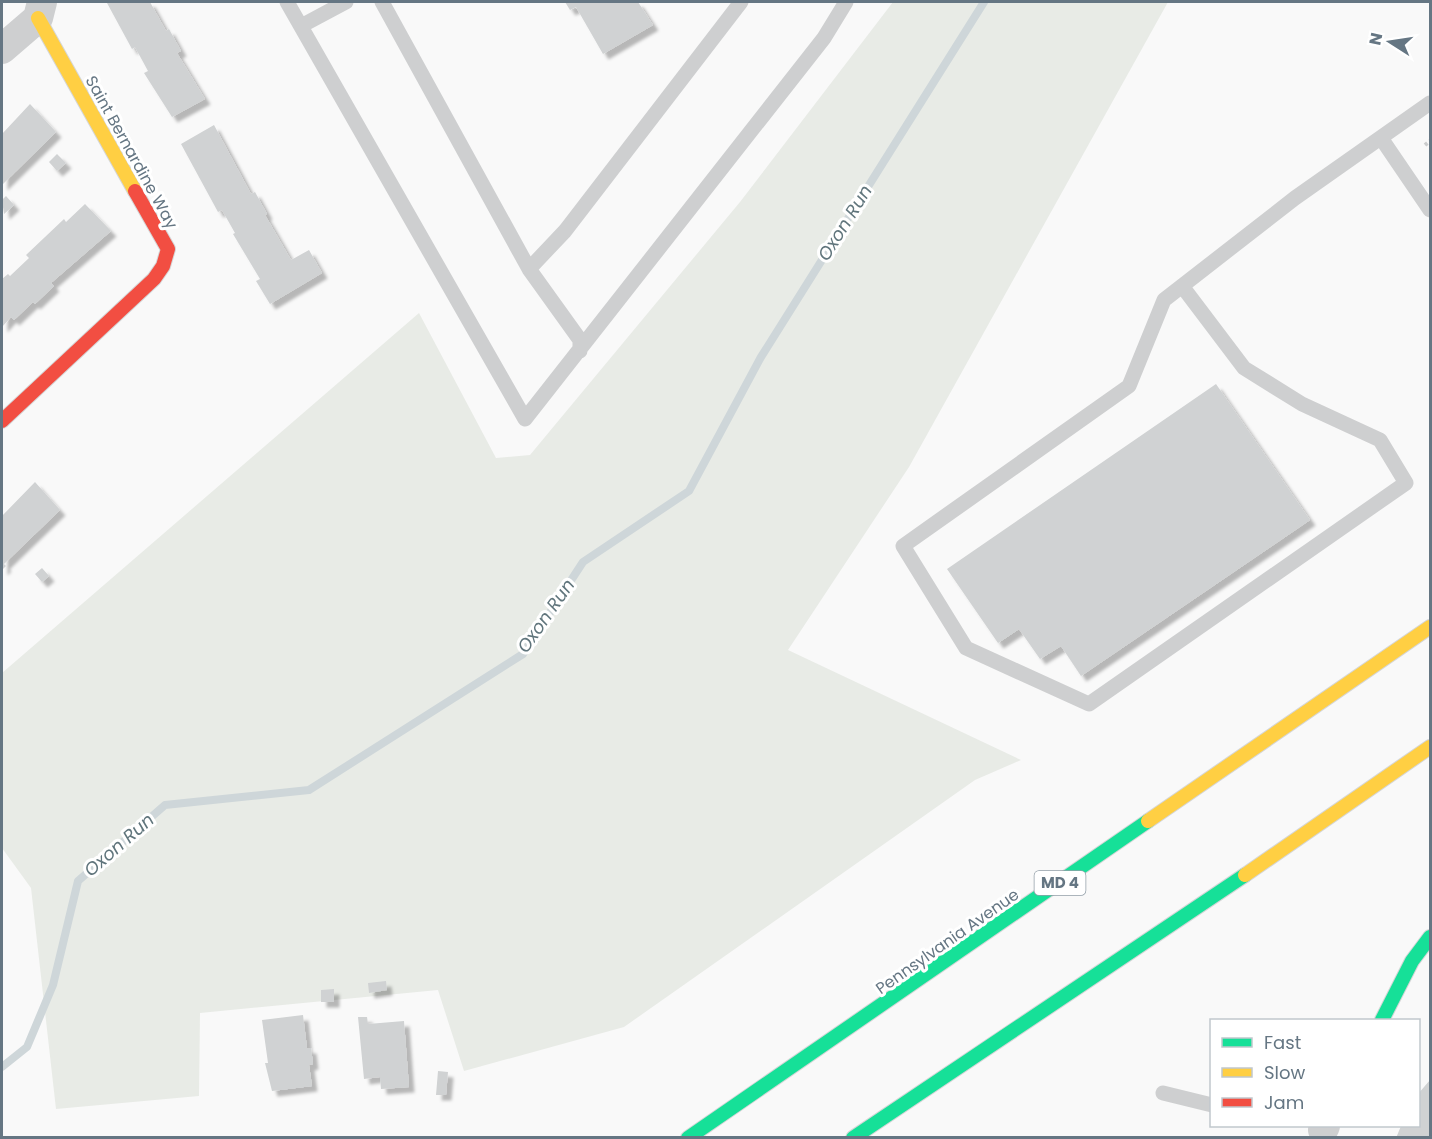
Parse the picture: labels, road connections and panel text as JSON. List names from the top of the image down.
{
  "streets": {
    "main road": ["Saint Bernardine Way", "MD 4", "Pennsylvania Avenue"]
  },
  "water": ["Oxon Run"],
  "legend": ["Fast", "Slow", "Jam"],
  "north": "left"
}
